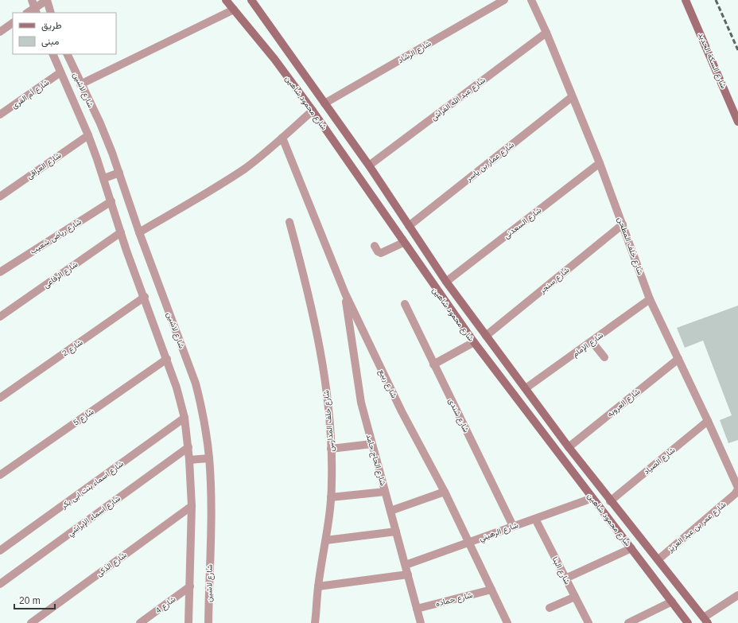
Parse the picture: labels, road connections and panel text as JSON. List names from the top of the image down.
{
  "streets": {
    "main road": ["شارع السكة الحديد", "شارع محمود شاهين"],
    "street": [
      "شارع الرشاد",
      "شارع لاشين",
      "شارع أم القرى",
      "شارع عبد الله الفراش",
      "شارع عمار بن ياسر",
      "شارع العراقى",
      "شارع السعدنى",
      "شارع رياض شعيب",
      "شارع خلف المطحن",
      "شارع الرفاعى",
      "شارع سنجر",
      "شارع الإمام",
      "شارع 2",
      "شارع ربيع",
      "شارع العروبه",
      "شارع شندى",
      "شارع 5",
      "شارع خلف المدارس",
      "شارع الحاج حامد",
      "شارع الصياد",
      "شارع اسماء بنت ابى بكر",
      "شارع اسماء الإبراشي",
      "شارع عمر بن عبد العزيز",
      "شارع الرهيني",
      "شارع الذكى",
      "شارع البنا",
      "شارع حماده",
      "شارع 4"
    ]
  },
  "crossings": [
    ["شارع الرشاد", "شارع محمود شاهين"],
    ["شارع لاشين", "شارع أم القرى"],
    ["شارع لاشين", "شارع العراقى"],
    ["شارع لاشين", "شارع رياض شعيب"],
    ["شارع لاشين", "شارع الرفاعى"],
    ["شارع لاشين", "شارع 2"],
    ["شارع لاشين", "شارع 5"],
    ["شارع لاشين", "شارع اسماء بنت ابى بكر"],
    ["شارع لاشين", "شارع اسماء الإبراشي"],
    ["شارع لاشين", "شارع الذكى"],
    ["شارع لاشين", "شارع 4"],
    ["شارع عبد الله الفراش", "شارع محمود شاهين"],
    ["شارع عبد الله الفراش", "شارع خلف المطحن"],
    ["شارع محمود شاهين", "شارع عمار بن ياسر"],
    ["شارع محمود شاهين", "شارع السعدنى"],
    ["شارع محمود شاهين", "شارع سنجر"],
    ["شارع محمود شاهين", "شارع الإمام"],
    ["شارع محمود شاهين", "شارع العروبه"],
    ["شارع محمود شاهين", "شارع الصياد"],
    ["شارع محمود شاهين", "شارع عمر بن عبد العزيز"],
    ["شارع محمود شاهين", "شارع الرهيني"],
    ["شارع عمار بن ياسر", "شارع خلف المطحن"],
    ["شارع السعدنى", "شارع خلف المطحن"],
    ["شارع خلف المطحن", "شارع سنجر"],
    ["شارع خلف المطحن", "شارع الإمام"],
    ["شارع خلف المطحن", "شارع العروبه"],
    ["شارع خلف المطحن", "شارع الصياد"],
    ["شارع خلف المطحن", "شارع عمر بن عبد العزيز"],
    ["شارع ربيع", "شارع الحاج حامد"],
    ["شارع ربيع", "شارع الرهيني"],
    ["شارع ربيع", "شارع حماده"],
    ["شارع شندى", "شارع الرهيني"],
    ["شارع الحاج حامد", "شارع الرهيني"],
    ["شارع الحاج حامد", "شارع حماده"],
    ["شارع الرهيني", "شارع البنا"]
  ],
  "legend": ["طريق", "مبنى"],
  "scale_bar": "20 m"
}
